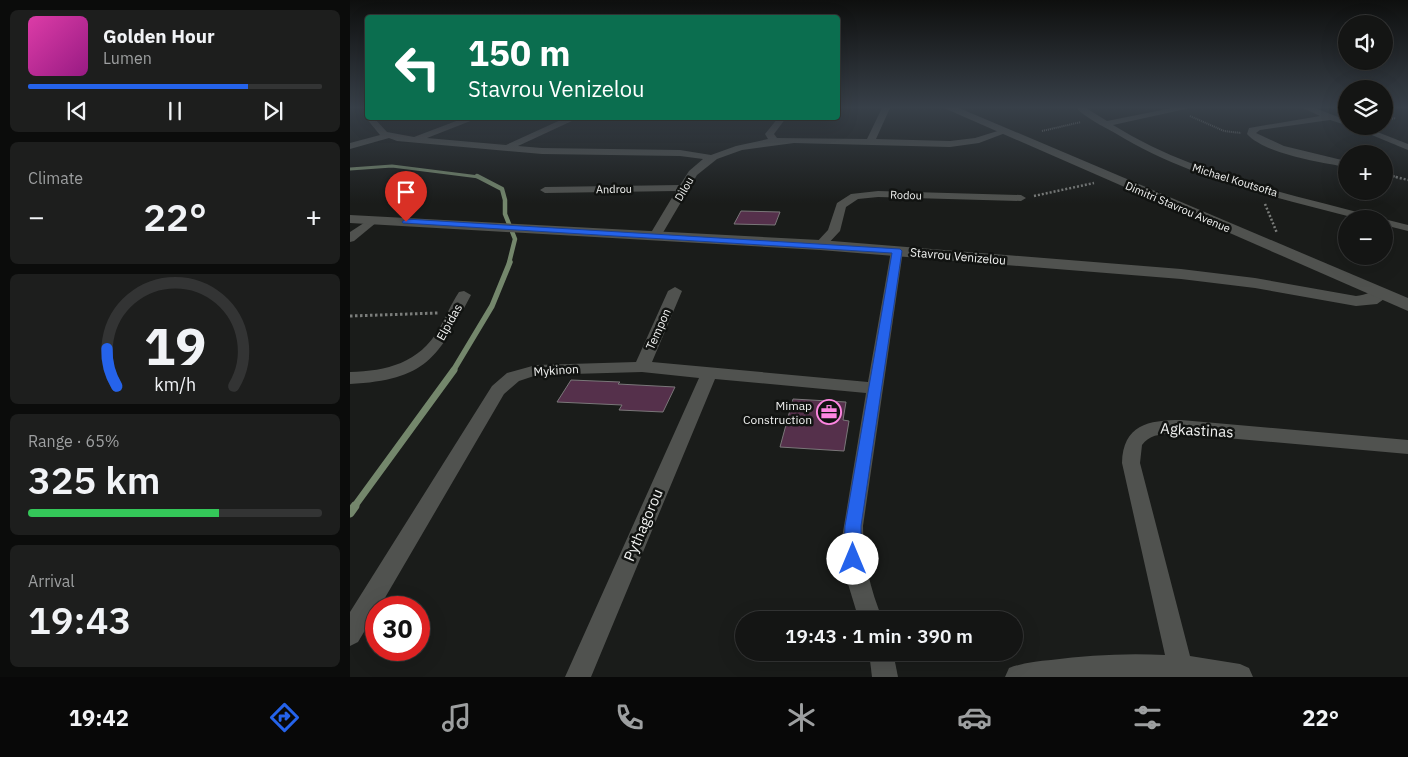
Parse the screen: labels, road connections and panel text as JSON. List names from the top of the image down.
{
  "streets": {
    "main road": ["Dimitri Stavrou Avenue"],
    "street": [
      "Michael Koutsofta",
      "Androu",
      "Dilou",
      "Rodou",
      "Stavrou Venizelou",
      "Elpidas",
      "Tempon",
      "Mykinon",
      "Agkastinas",
      "Pythagorou"
    ]
  },
  "crossings": [
    ["Androu", "Dilou"],
    ["Dilou", "Stavrou Venizelou"],
    ["Rodou", "Stavrou Venizelou"],
    ["Dimitri Stavrou Avenue", "Stavrou Venizelou"],
    ["Tempon", "Mykinon"],
    ["Mykinon", "Pythagorou"]
  ],
  "places": {
    "office": ["Mimap Construction"]
  },
  "page": {
    "map_buttons": ["+", "−"],
    "turn": ["150 m", "Stavrou Venizelou"],
    "song": ["Golden Hour", "Lumen"],
    "tile": [
      "Climate",
      ["Range · 65%", "325 km"],
      ["Arrival", "19:43"]
    ],
    "heat": ["−", "22°", "+"],
    "limit": "30",
    "trip": "19:43 · 1 min · 390 m",
    "tabs": ["19:42", "22°"],
    "gauge": ["19", "km/h"]
  }
}
